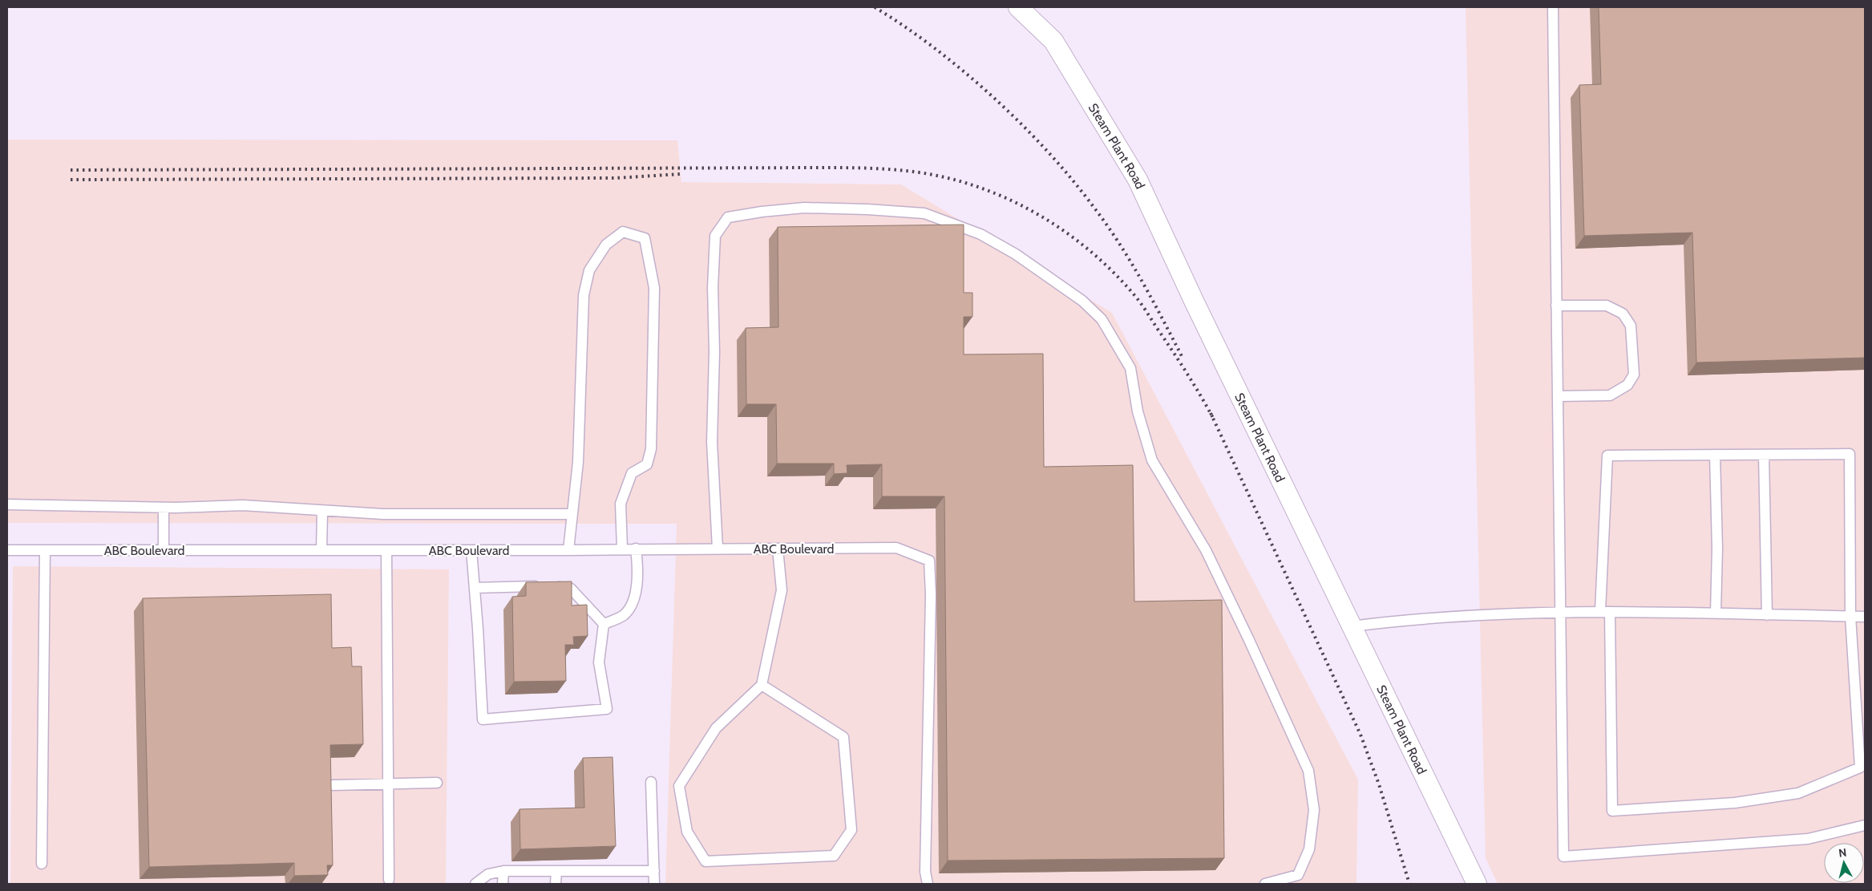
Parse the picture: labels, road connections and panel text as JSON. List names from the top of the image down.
{
  "streets": {
    "street": ["Steam Plant Road"],
    "lane": ["ABC Boulevard"]
  },
  "north": "top"
}
